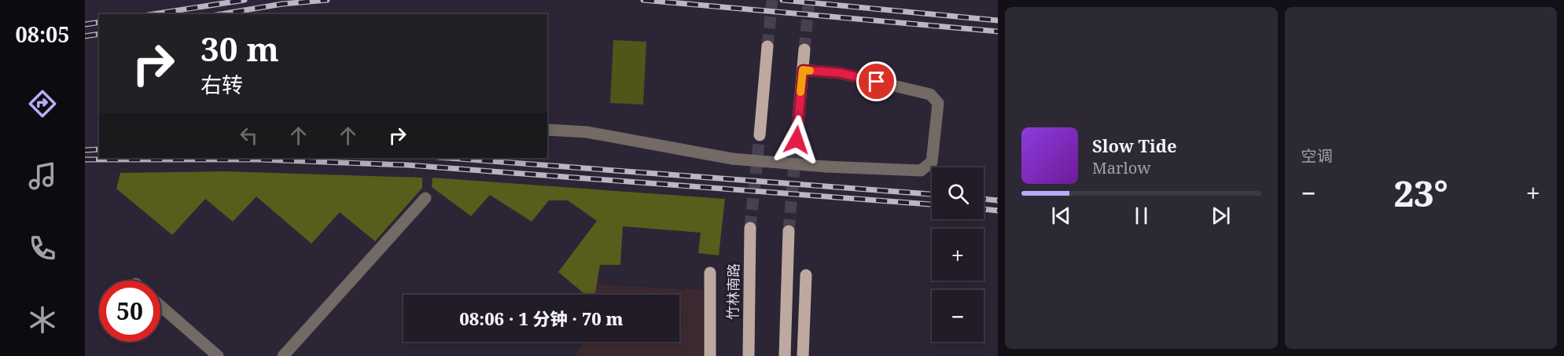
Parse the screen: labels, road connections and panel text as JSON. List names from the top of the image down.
{
  "streets": {
    "main road": ["竹林南路"]
  },
  "page": {
    "tabs": "08:05",
    "tile": "空调",
    "turn": ["30 m", "右转"],
    "song": ["Slow Tide", "Marlow"],
    "map_buttons": ["+", "−"],
    "heat": ["−", "23°", "+"],
    "limit": "50",
    "trip": "08:06 · 1 分钟 · 70 m"
  }
}
